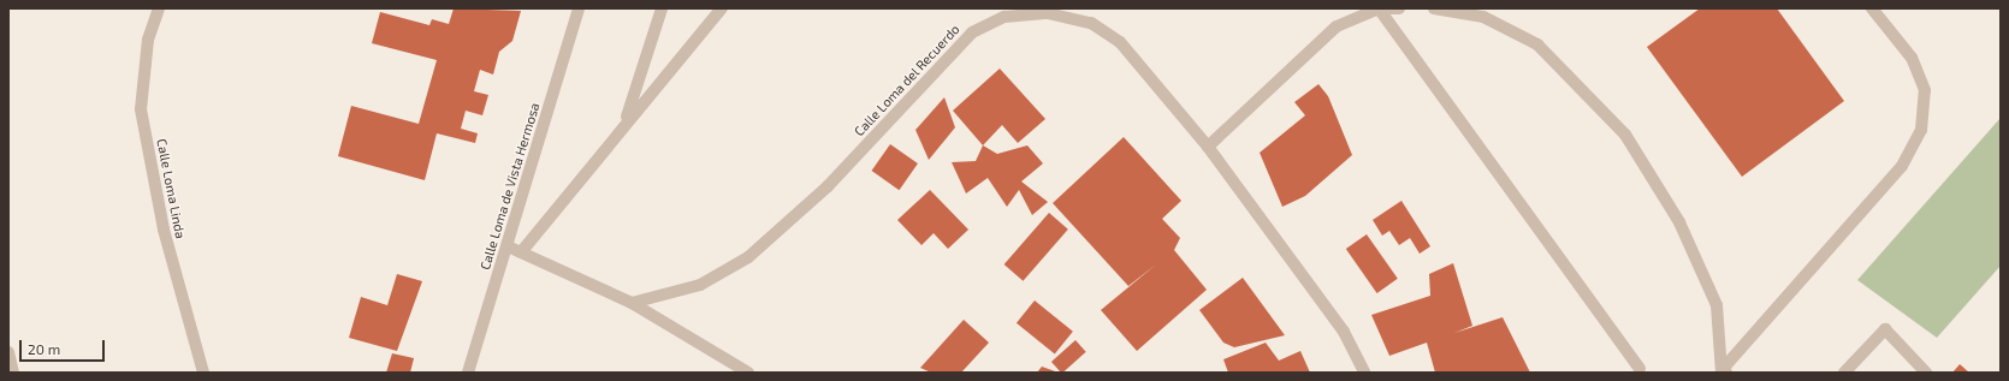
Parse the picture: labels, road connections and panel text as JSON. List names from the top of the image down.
{
  "streets": {
    "street": ["Calle Loma del Recuerdo", "Calle Loma de Vista Hermosa", "Calle Loma Linda"]
  },
  "scale_bar": "20 m"
}
